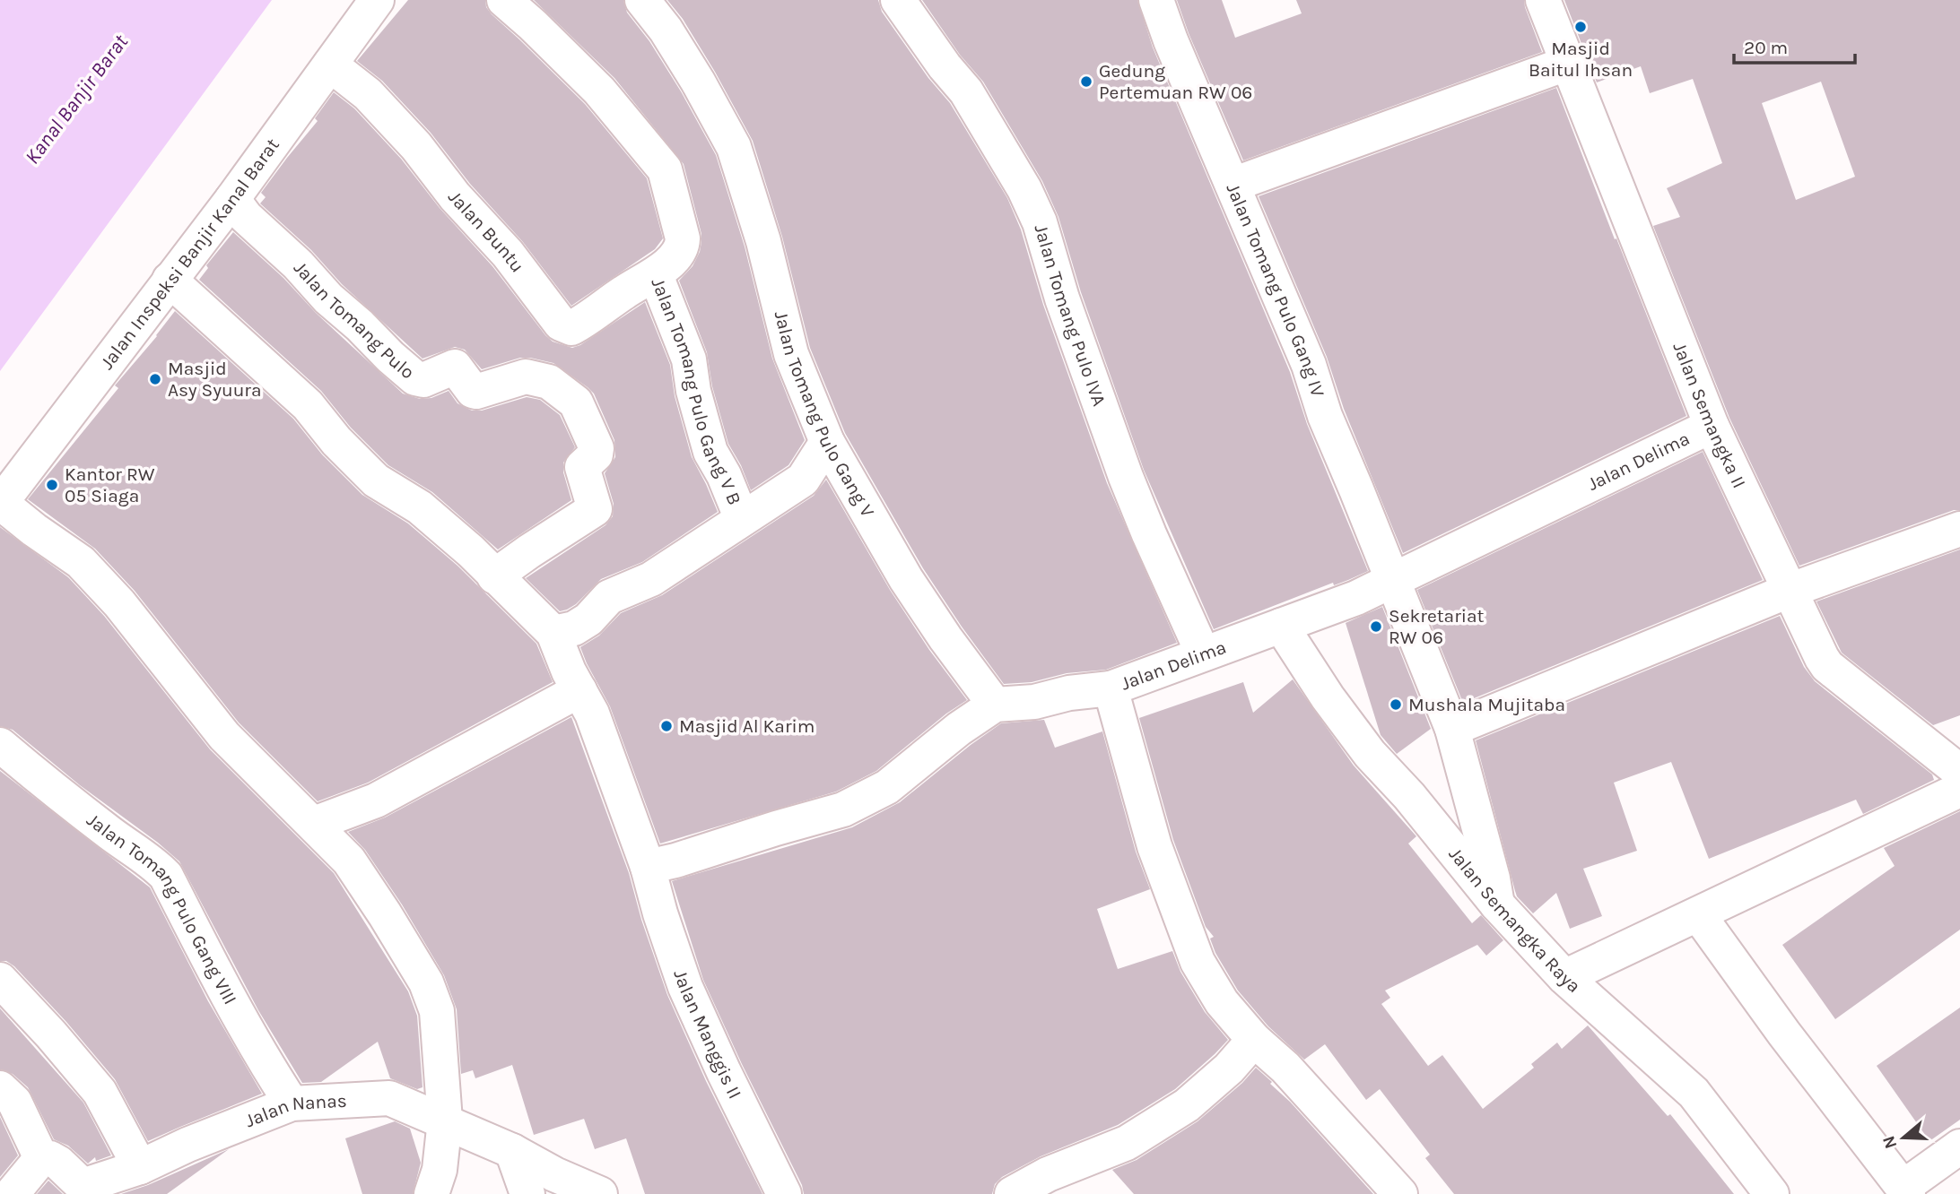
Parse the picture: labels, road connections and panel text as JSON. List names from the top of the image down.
{
  "streets": {
    "street": [
      "Jalan Buntu",
      "Jalan Inspeksi Banjir Kanal Barat",
      "Jalan Tomang Pulo Gang IV",
      "Jalan Tomang Pulo IVA",
      "Jalan Tomang Pulo",
      "Jalan Tomang Pulo Gang V B",
      "Jalan Tomang Pulo Gang V",
      "Jalan Semangka II",
      "Jalan Delima",
      "Jalan Tomang Pulo Gang VIII",
      "Jalan Semangka Raya",
      "Jalan Manggis II",
      "Jalan Nanas"
    ]
  },
  "crossings": [
    ["Jalan Buntu", "Jalan Inspeksi Banjir Kanal Barat"],
    ["Jalan Buntu", "Jalan Tomang Pulo Gang V B"],
    ["Jalan Inspeksi Banjir Kanal Barat", "Jalan Tomang Pulo"],
    ["Jalan Tomang Pulo Gang IV", "Jalan Delima"],
    ["Jalan Tomang Pulo Gang IV", "Jalan Semangka Raya"],
    ["Jalan Tomang Pulo IVA", "Jalan Delima"],
    ["Jalan Semangka II", "Jalan Delima"],
    ["Jalan Delima", "Jalan Semangka Raya"],
    ["Jalan Tomang Pulo Gang VIII", "Jalan Nanas"]
  ],
  "water": ["Kanal Banjir Barat"],
  "places": [
    "Masjid Baitul Ihsan",
    "Gedung Pertemuan RW 06",
    "Masjid Asy Syuura",
    "Kantor RW 05 Siaga",
    "Sekretariat RW 06",
    "Mushala Mujitaba",
    "Masjid Al Karim"
  ],
  "scale_bar": "20 m",
  "north": "left"
}
